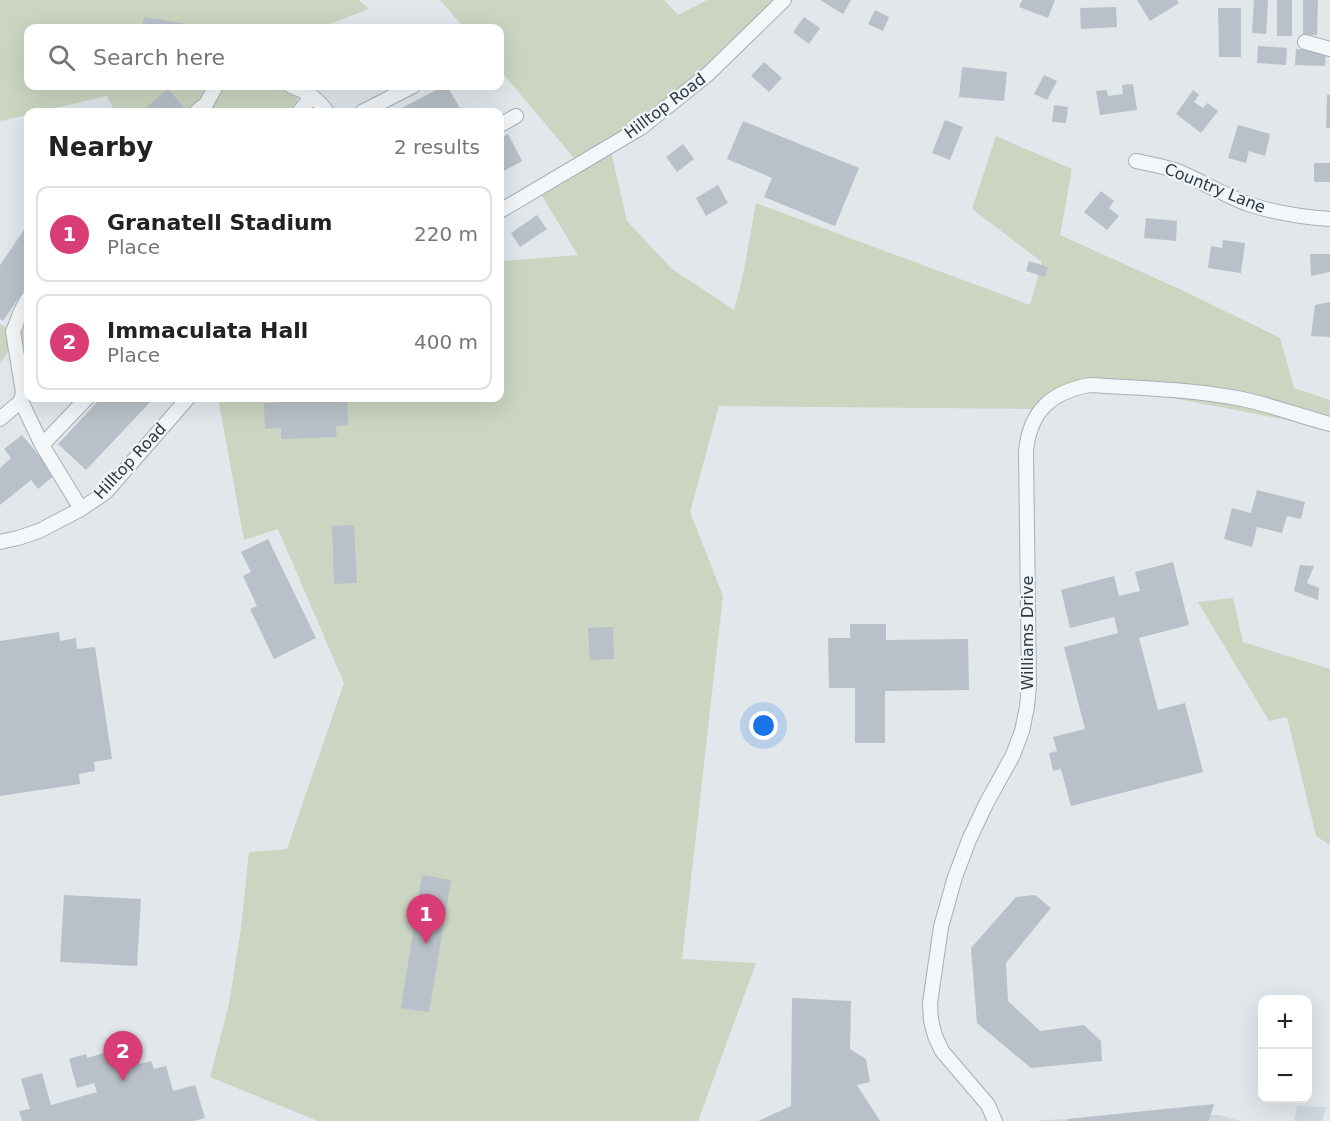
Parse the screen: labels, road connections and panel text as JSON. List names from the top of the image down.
{
  "streets": {
    "street": ["Hilltop Road", "Country Lane", "Williams Drive"]
  },
  "page": {
    "search": "Search here",
    "heading": ["Nearby", "2 results"],
    "list": [
      {
        "mark": "1",
        "name": "Granatell Stadium",
        "note": "Place",
        "value": "220 m"
      },
      {
        "mark": "2",
        "name": "Immaculata Hall",
        "note": "Place",
        "value": "400 m"
      }
    ],
    "pins": ["1", "2"],
    "map_buttons": ["+", "−"]
  }
}
